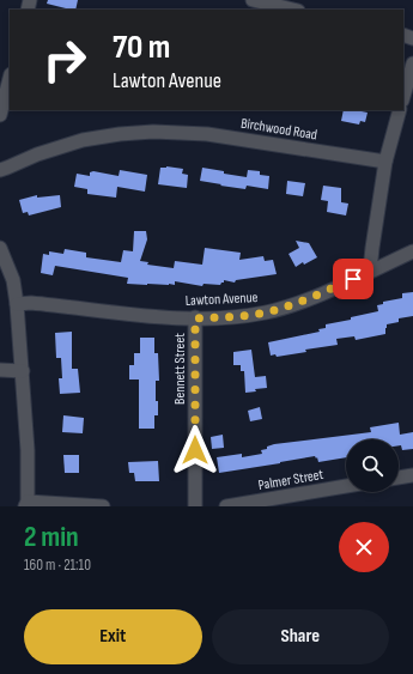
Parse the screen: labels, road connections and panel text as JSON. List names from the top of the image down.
{
  "streets": {
    "street": [
      "Birchwood Road",
      "Lawton Avenue",
      "Bennett Street",
      "Palmer Street"
    ]
  },
  "crossings": [
    ["Lawton Avenue", "Bennett Street"]
  ],
  "page": {
    "turn": ["70 m", "Lawton Avenue"],
    "heading": ["2 min", "160 m · 21:10"],
    "buttons": ["Exit", "Share"]
  }
}
